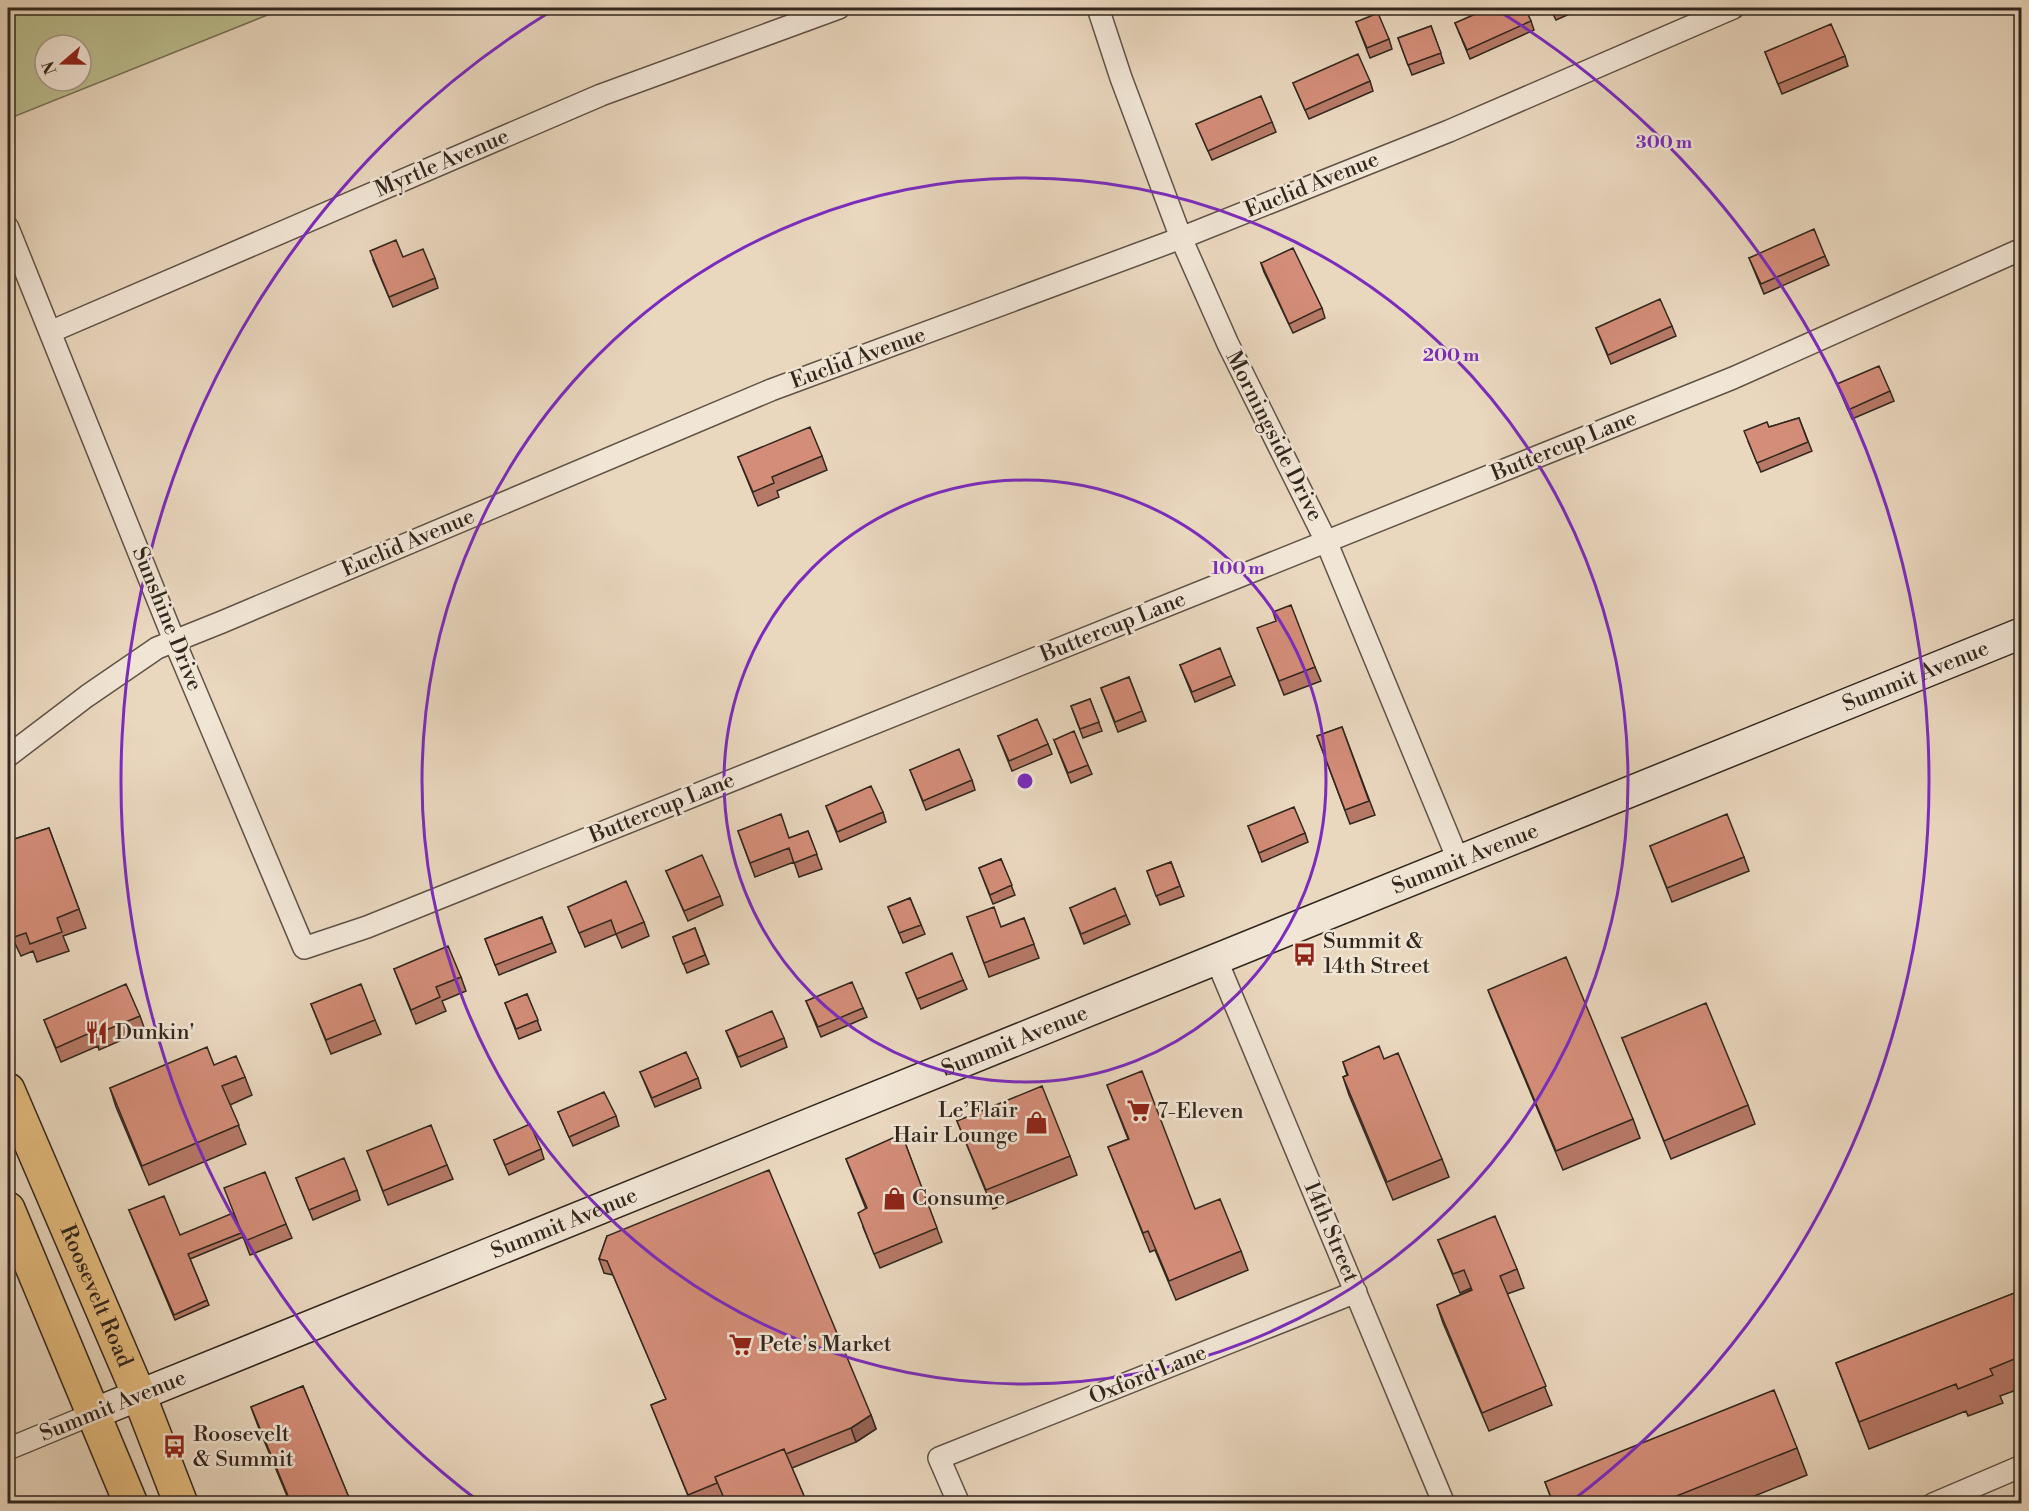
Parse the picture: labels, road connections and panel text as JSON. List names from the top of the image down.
{
  "streets": {
    "main road": ["Summit Avenue", "Roosevelt Road"],
    "street": [
      "Myrtle Avenue",
      "Euclid Avenue",
      "Morningside Drive",
      "Buttercup Lane",
      "Sunshine Drive",
      "14th Street",
      "Oxford Lane"
    ]
  },
  "crossings": [
    ["Myrtle Avenue", "Sunshine Drive"],
    ["Euclid Avenue", "Morningside Drive"],
    ["Euclid Avenue", "Sunshine Drive"],
    ["Morningside Drive", "Buttercup Lane"],
    ["Morningside Drive", "Summit Avenue"],
    ["Buttercup Lane", "Sunshine Drive"],
    ["Summit Avenue", "14th Street"],
    ["Summit Avenue", "Roosevelt Road"],
    ["14th Street", "Oxford Lane"]
  ],
  "places": {
    "bus stop": ["Summit & 14th Street", "Roosevelt & Summit"],
    "restaurant": ["Dunkin'"],
    "supermarket": ["7-Eleven", "Pete's Market"],
    "shop": ["Le’Flair Hair Lounge", "Consume"]
  },
  "north": "left",
  "rings": ["300 m", "200 m", "100 m"]
}
